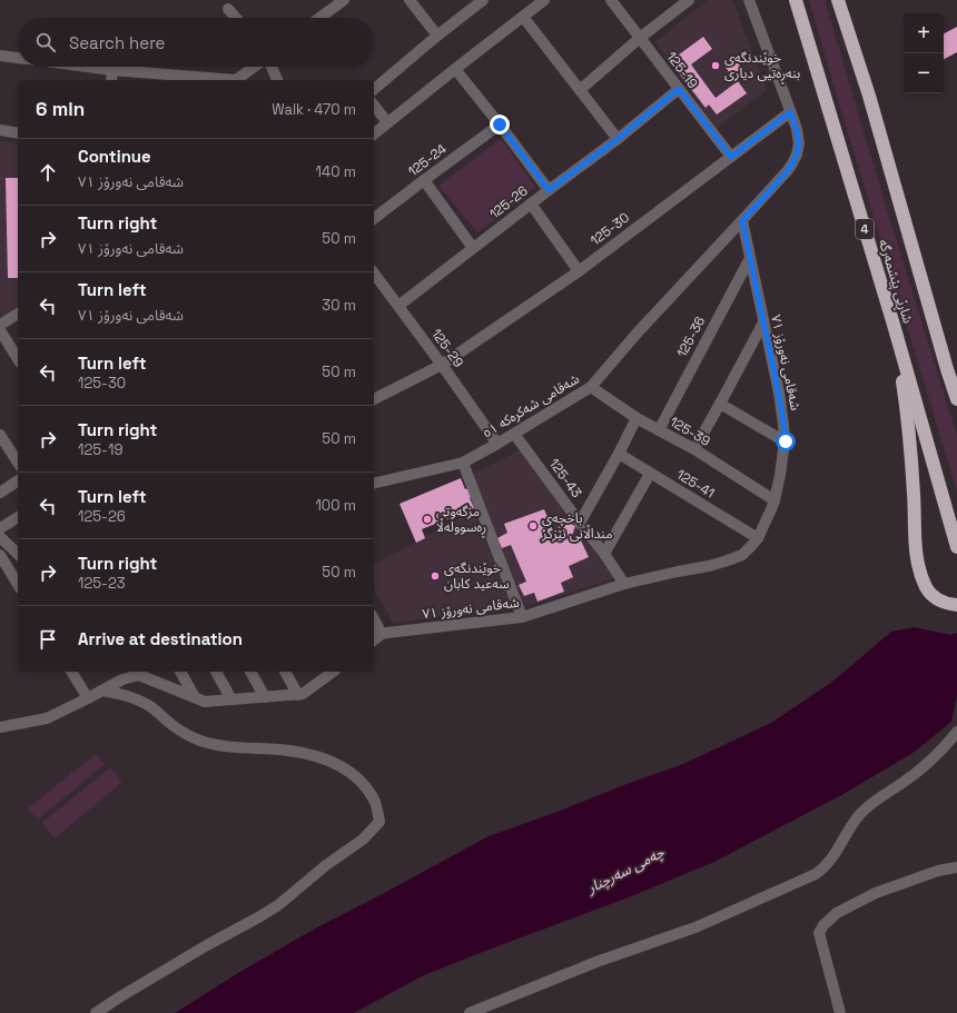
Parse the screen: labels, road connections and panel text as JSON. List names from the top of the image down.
{
  "streets": {
    "highway": ["4", "شاڕێی پێشمەرگە"],
    "street": [
      "125-19",
      "125-24",
      "125-26",
      "125-30",
      "125-36",
      "125-29",
      "شەقامی نەورۆز ٧١",
      "شەقامی شەکرەکە ٥١",
      "125-39",
      "125-43",
      "125-41"
    ]
  },
  "crossings": [
    ["125-19", "125-26"],
    ["125-19", "125-30"],
    ["125-26", "125-29"],
    ["125-30", "125-29"],
    ["125-36", "شەقامی نەورۆز ٧١"],
    ["125-36", "125-39"],
    ["125-29", "شەقامی شەکرەکە ٥١"],
    ["شەقامی نەورۆز ٧١", "شەقامی شەکرەکە ٥١"],
    ["شەقامی نەورۆز ٧١", "125-39"],
    ["شەقامی نەورۆز ٧١", "125-43"],
    ["شەقامی نەورۆز ٧١", "125-41"],
    ["شەقامی شەکرەکە ٥١", "125-39"],
    ["شەقامی شەکرەکە ٥١", "125-43"]
  ],
  "water": ["چەمی سەرچنار"],
  "places": [
    "خوێندنگەی بنەڕەتیی دیاری",
    "مزگەوتی ڕەسوولەڵا",
    "باخچەی منداڵانی نێرگز",
    "خوێندنگەی سەعید کابان"
  ],
  "page": {
    "map_buttons": ["+", "−"],
    "search": "Search here",
    "heading": ["6 min", "Walk · 470 m"],
    "list": [
      ["Continue", "شەقامی نەورۆز ٧١", "140 m"],
      ["Turn right", "شەقامی نەورۆز ٧١", "50 m"],
      ["Turn left", "شەقامی نەورۆز ٧١", "30 m"],
      ["Turn left", "125-30", "50 m"],
      ["Turn right", "125-19", "50 m"],
      ["Turn left", "125-26", "100 m"],
      ["Turn right", "125-23", "50 m"],
      "Arrive at destination"
    ]
  }
}
